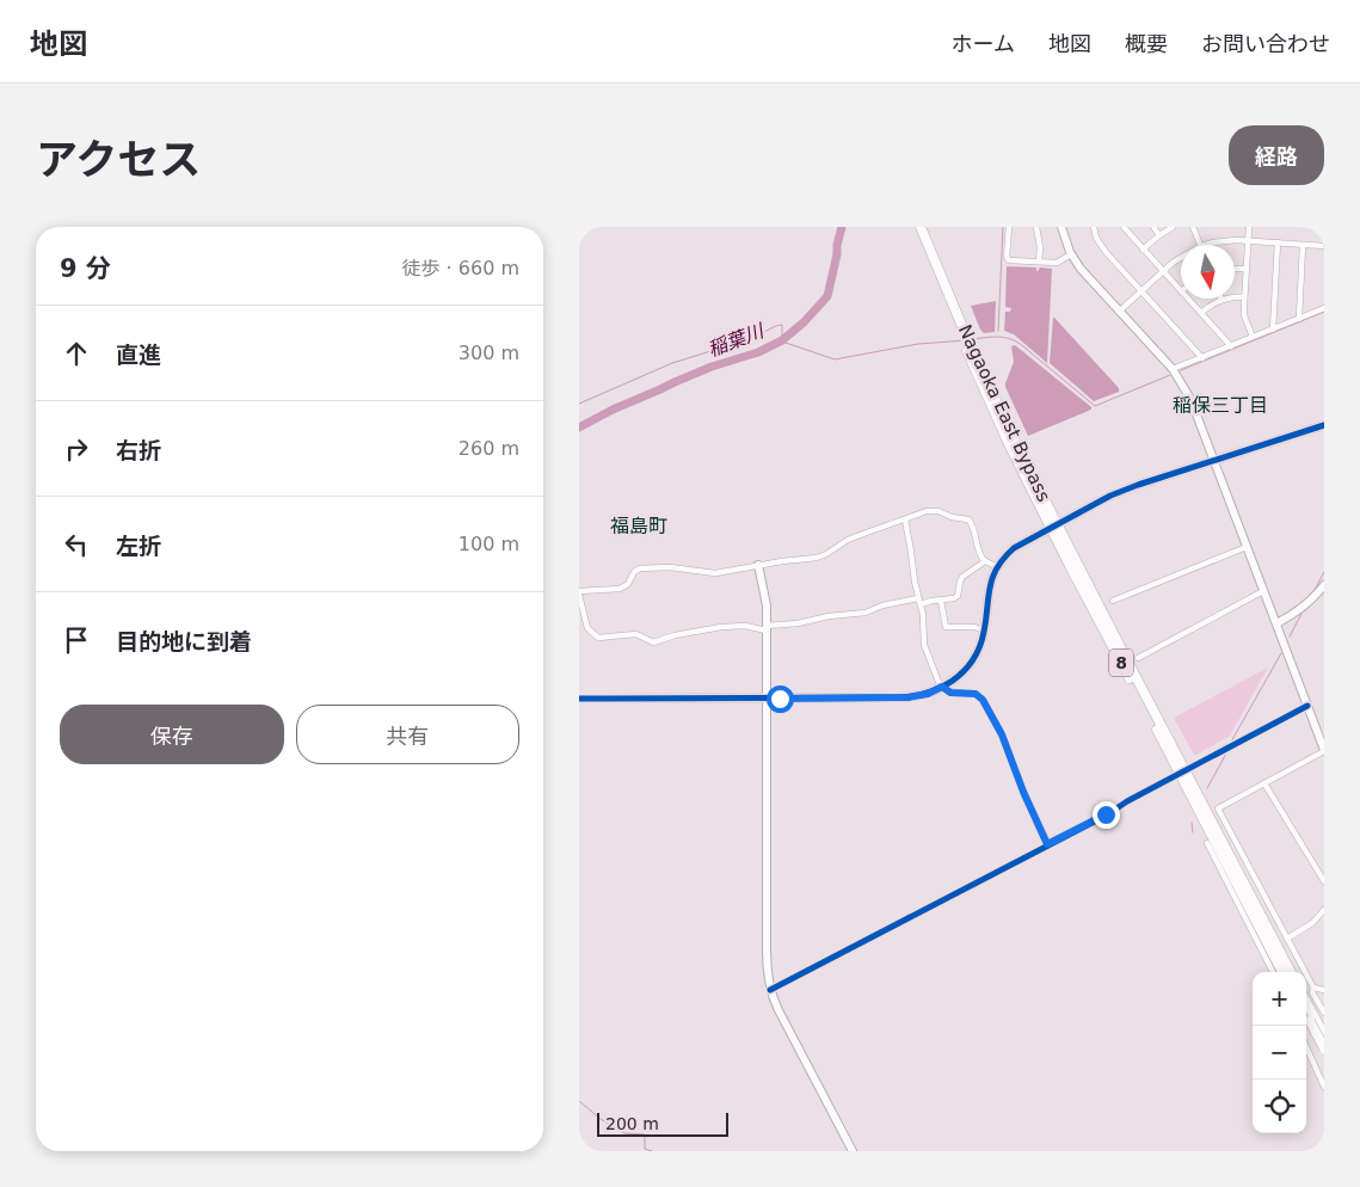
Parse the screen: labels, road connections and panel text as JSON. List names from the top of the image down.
{
  "streets": {
    "highway": ["Nagaoka East Bypass", "8"]
  },
  "districts": ["稲保三丁目", "福島町"],
  "water": ["稲葉川"],
  "scale_bar": "200 m",
  "north": "bottom",
  "page": {
    "header": "地図",
    "nav": [
      "ホーム",
      "地図",
      "概要",
      "お問い合わせ"
    ],
    "title": "アクセス",
    "buttons": [
      "経路",
      ["保存", "共有"]
    ],
    "heading": ["9 分", "徒歩 · 660 m"],
    "list": [
      ["直進", "300 m"],
      ["右折", "260 m"],
      ["左折", "100 m"],
      "目的地に到着"
    ],
    "map_buttons": ["+", "−"],
    "scale": "200 m"
  }
}
